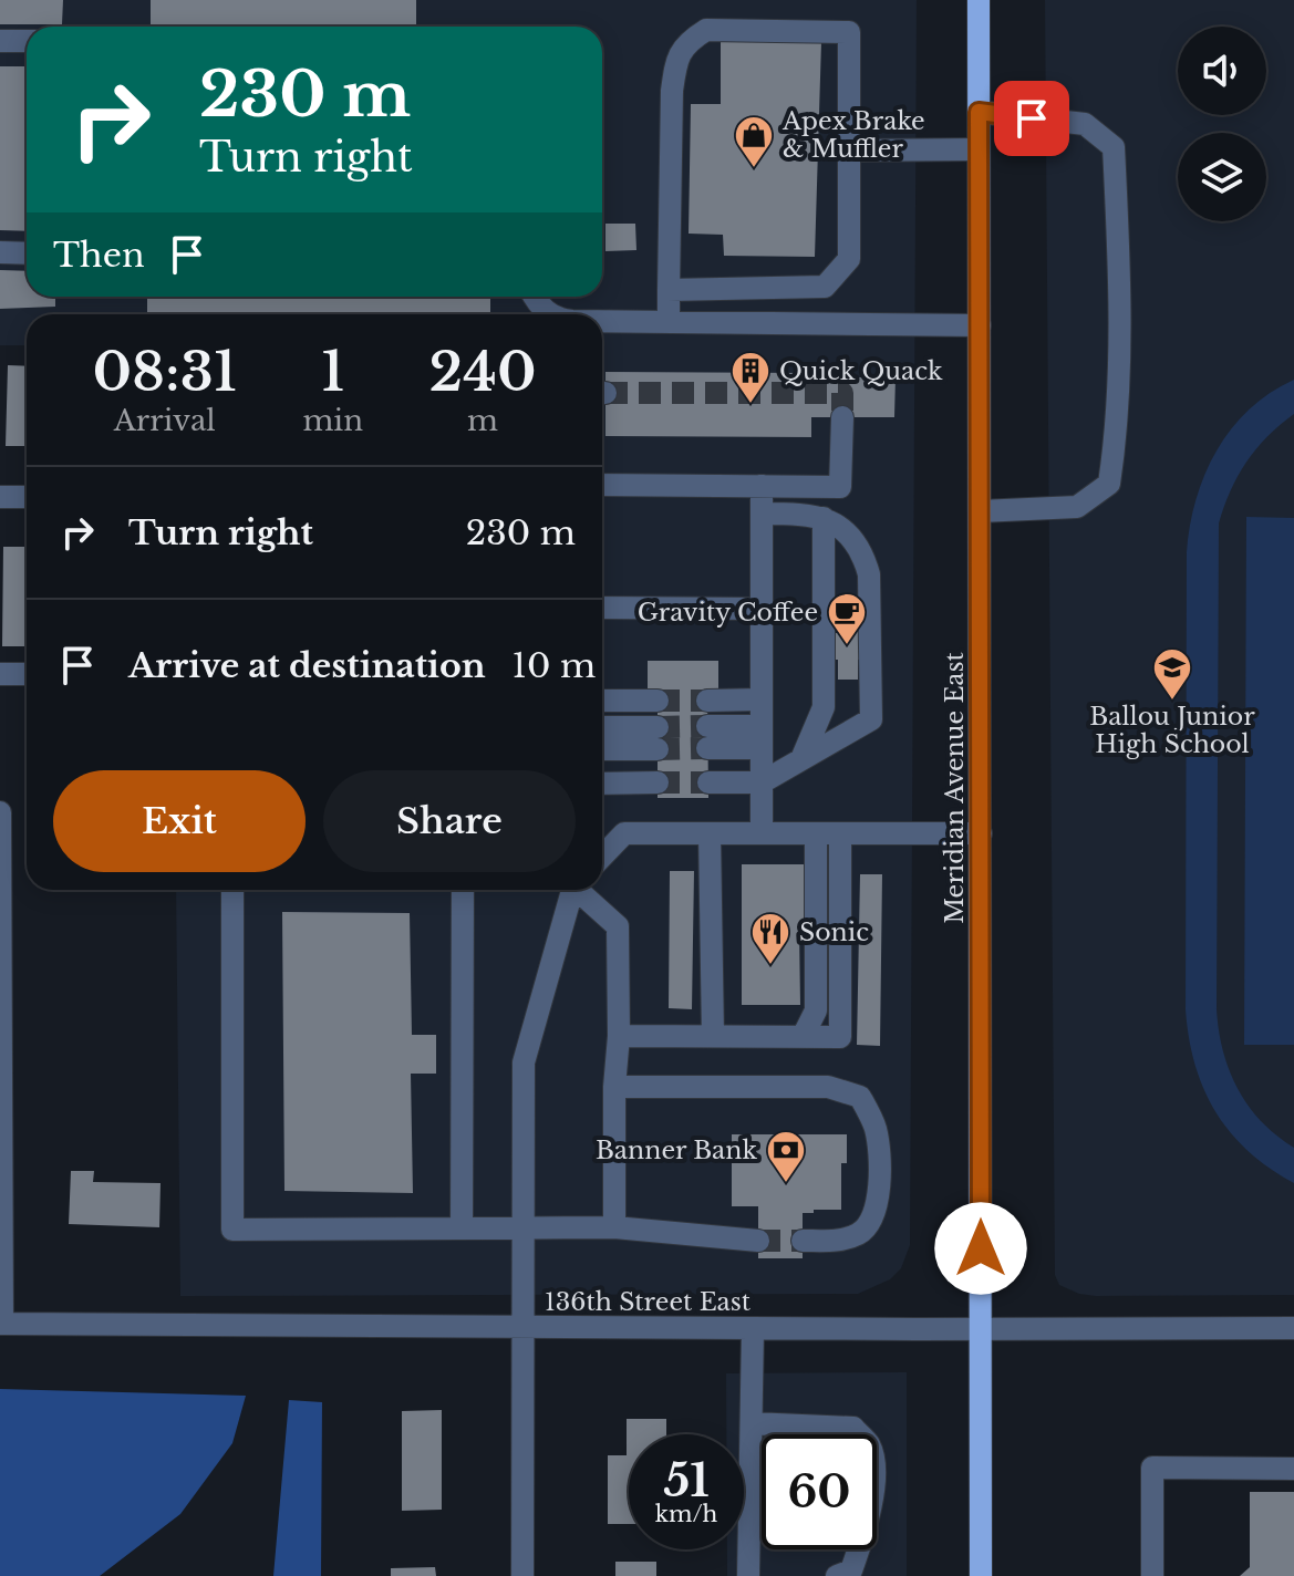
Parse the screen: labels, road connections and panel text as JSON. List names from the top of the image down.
{
  "streets": {
    "main road": ["Meridian Avenue East"],
    "street": ["136th Street East"]
  },
  "crossings": [
    ["Meridian Avenue East", "136th Street East"]
  ],
  "places": {
    "shop": ["Apex Brake & Muffler"],
    "building": ["Quick Quack"],
    "cafe": ["Gravity Coffee"],
    "school or university": ["Ballou Junior High School"],
    "restaurant": ["Sonic"],
    "bank": ["Banner Bank"]
  },
  "page": {
    "turn": ["230 m", "Turn right"],
    "then": "Then",
    "eta": [
      "08:31",
      "Arrival",
      "1",
      "min",
      "240",
      "m"
    ],
    "list": [
      {
        "name": "Turn right",
        "value": "230 m"
      },
      {
        "name": "Arrive at destination",
        "value": "10 m"
      }
    ],
    "buttons": ["Exit", "Share"],
    "speed": "51 km/h",
    "limit": "60"
  }
}
